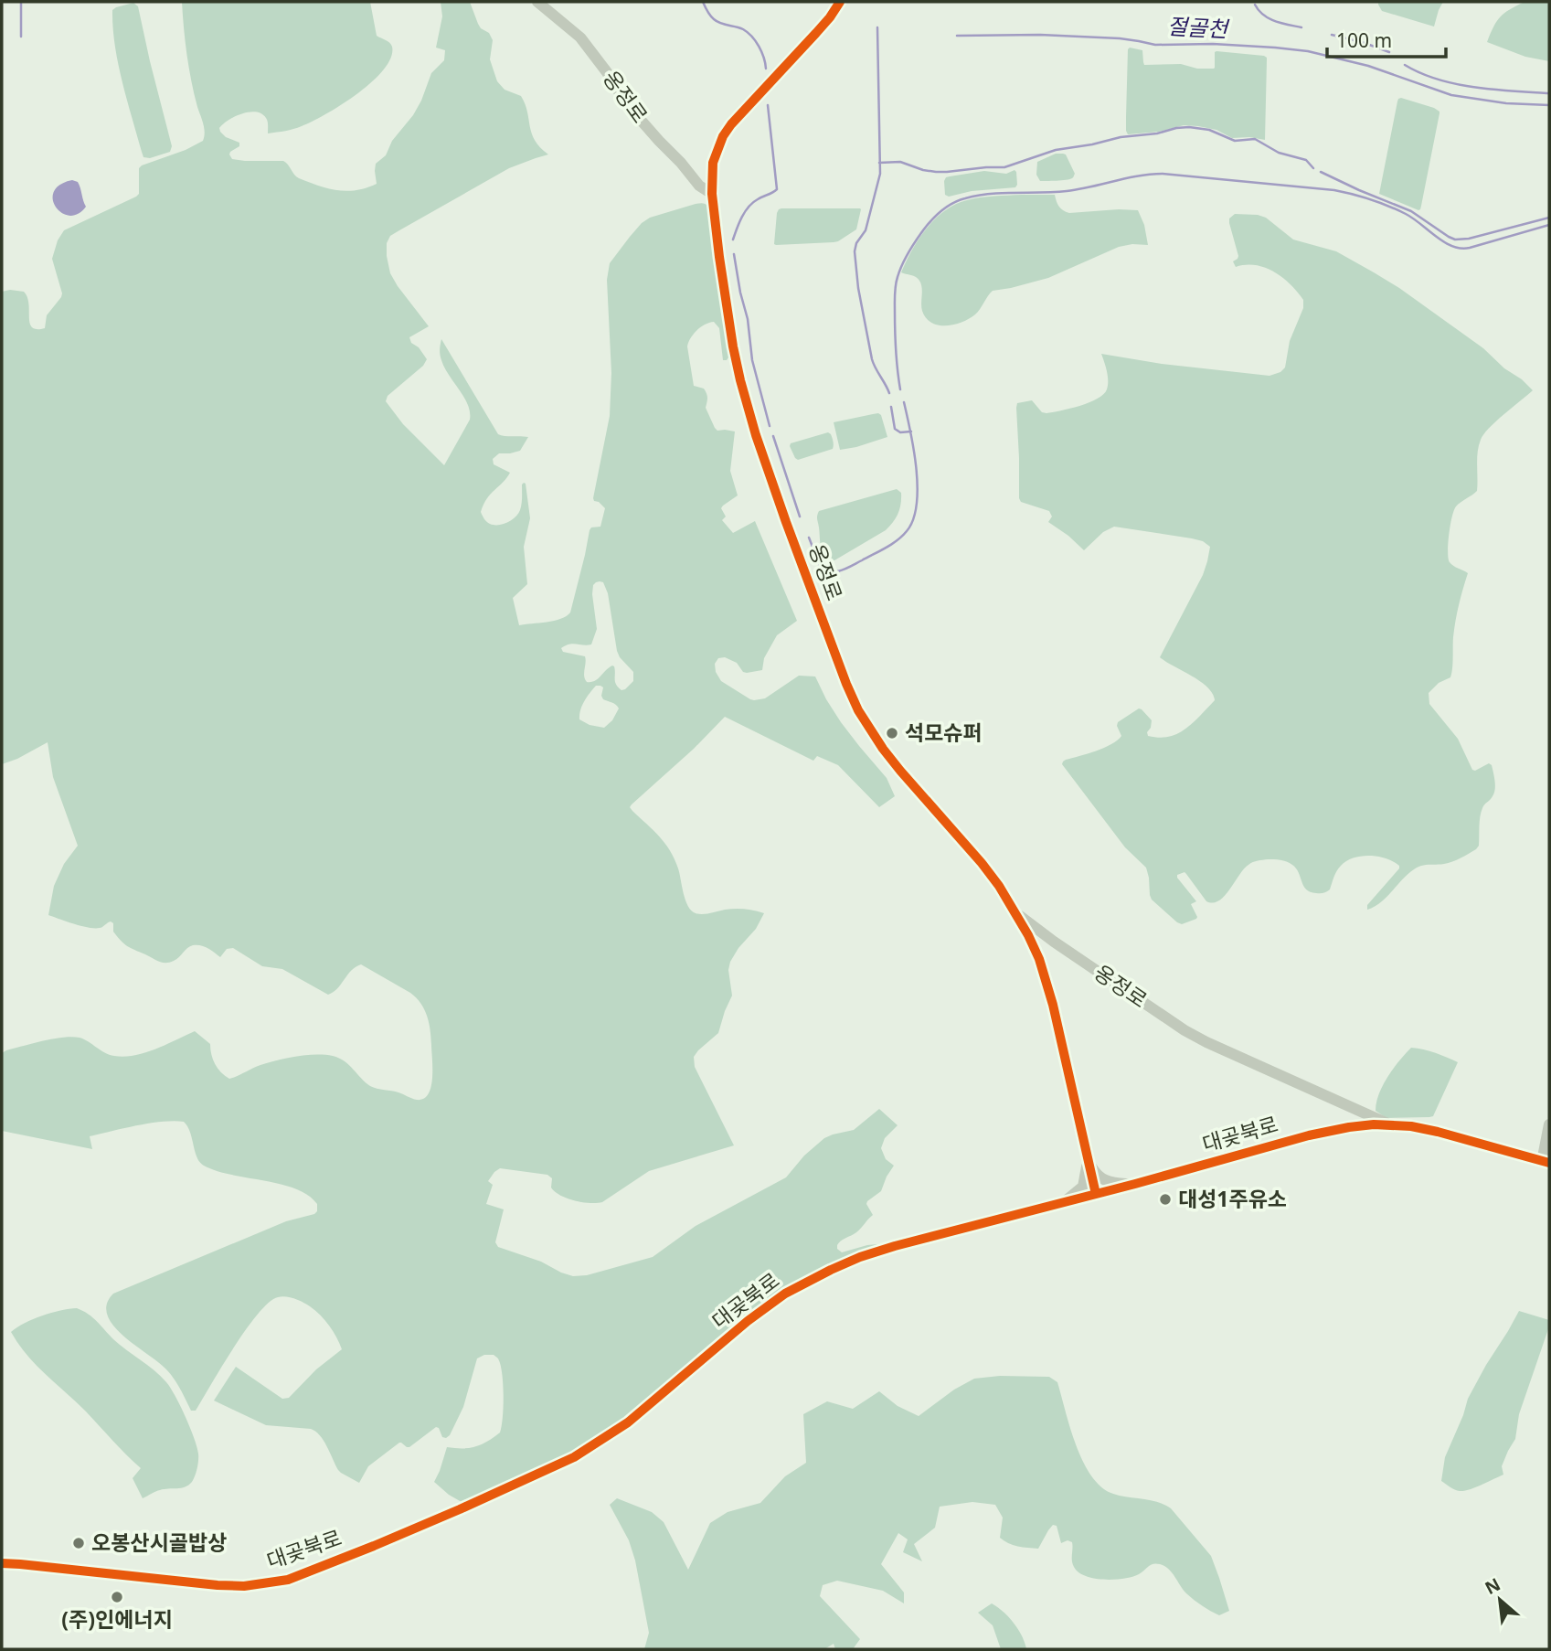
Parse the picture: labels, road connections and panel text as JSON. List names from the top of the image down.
{
  "streets": {
    "street": ["옹정로", "대곶북로"]
  },
  "crossings": [
    ["옹정로", "대곶북로"]
  ],
  "water": ["절골천"],
  "places": [
    "석모슈퍼",
    "대성1주유소",
    "오봉산시골밥상",
    "(주)인에너지"
  ],
  "scale_bar": "100 m",
  "north": "top left"
}
